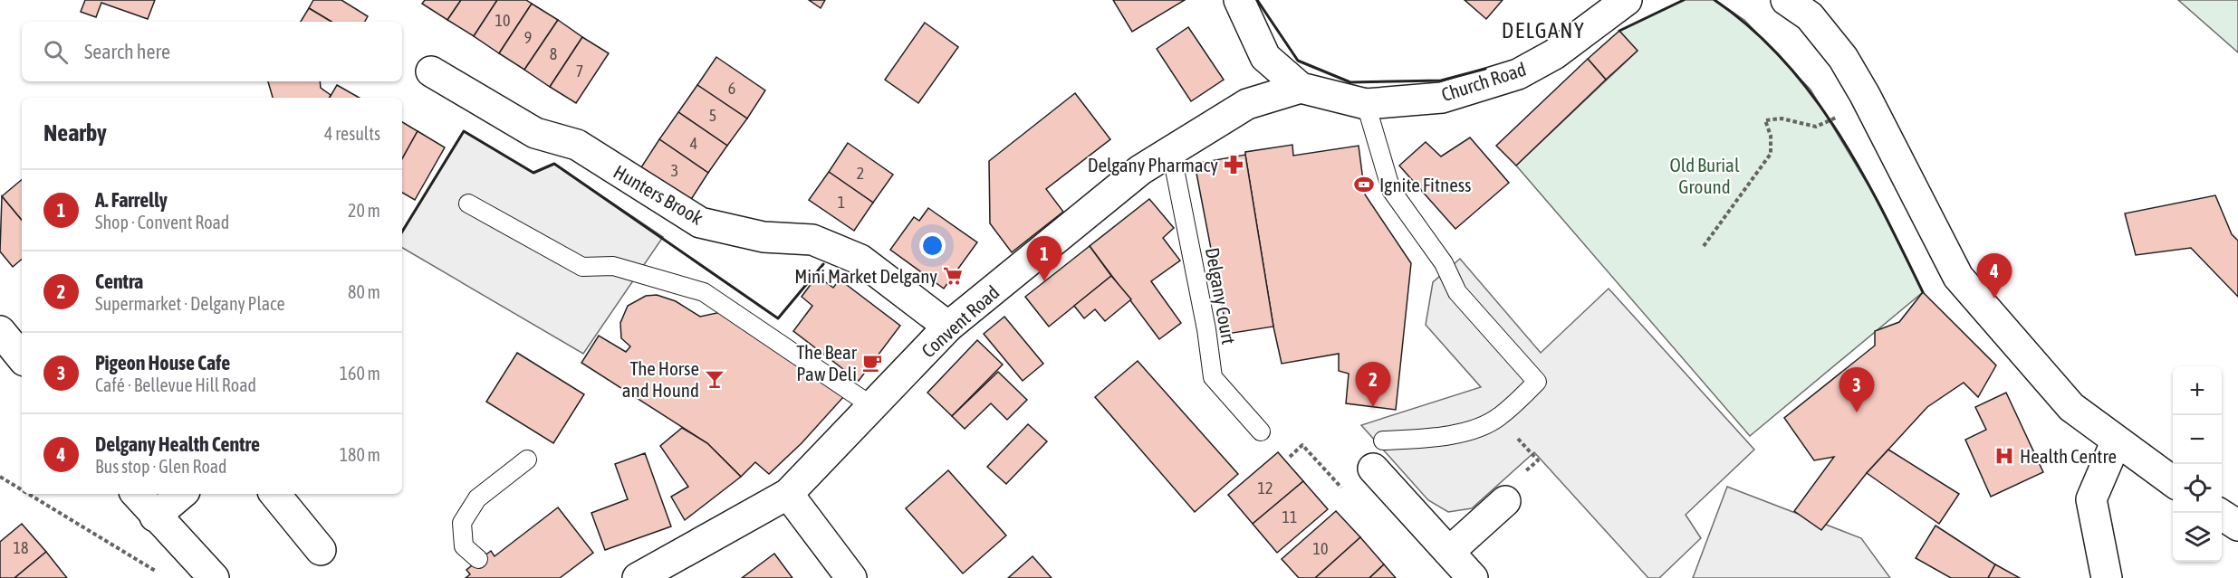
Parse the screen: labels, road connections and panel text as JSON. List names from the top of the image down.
{
  "streets": {
    "street": ["Church Road", "Hunters Brook", "Convent Road"],
    "lane": ["Delgany Court"]
  },
  "crossings": [
    ["Church Road", "Convent Road"],
    ["Hunters Brook", "Convent Road"],
    ["Delgany Court", "Convent Road"]
  ],
  "districts": ["DELGANY"],
  "parks": ["Old Burial Ground"],
  "places": {
    "pharmacy": ["Delgany Pharmacy"],
    "sports": ["Ignite Fitness"],
    "supermarket": ["Mini Market Delgany"],
    "cafe": ["The Bear Paw Deli"],
    "bar": ["The Horse and Hound"],
    "hospital": ["Health Centre"]
  },
  "house_numbers": [
    "10",
    "9",
    "8",
    "7",
    "6",
    "5",
    "4",
    "3",
    "2",
    "1",
    "12",
    "11",
    "18",
    "10"
  ],
  "page": {
    "search": "Search here",
    "heading": ["Nearby", "4 results"],
    "list": [
      {
        "mark": "1",
        "name": "A. Farrelly",
        "note": "Shop · Convent Road",
        "value": "20 m"
      },
      {
        "mark": "2",
        "name": "Centra",
        "note": "Supermarket · Delgany Place",
        "value": "80 m"
      },
      {
        "mark": "3",
        "name": "Pigeon House Cafe",
        "note": "Café · Bellevue Hill Road",
        "value": "160 m"
      },
      {
        "mark": "4",
        "name": "Delgany Health Centre",
        "note": "Bus stop · Glen Road",
        "value": "180 m"
      }
    ],
    "pins": [
      "1",
      "4",
      "2",
      "3"
    ],
    "map_buttons": ["+", "−"]
  }
}
